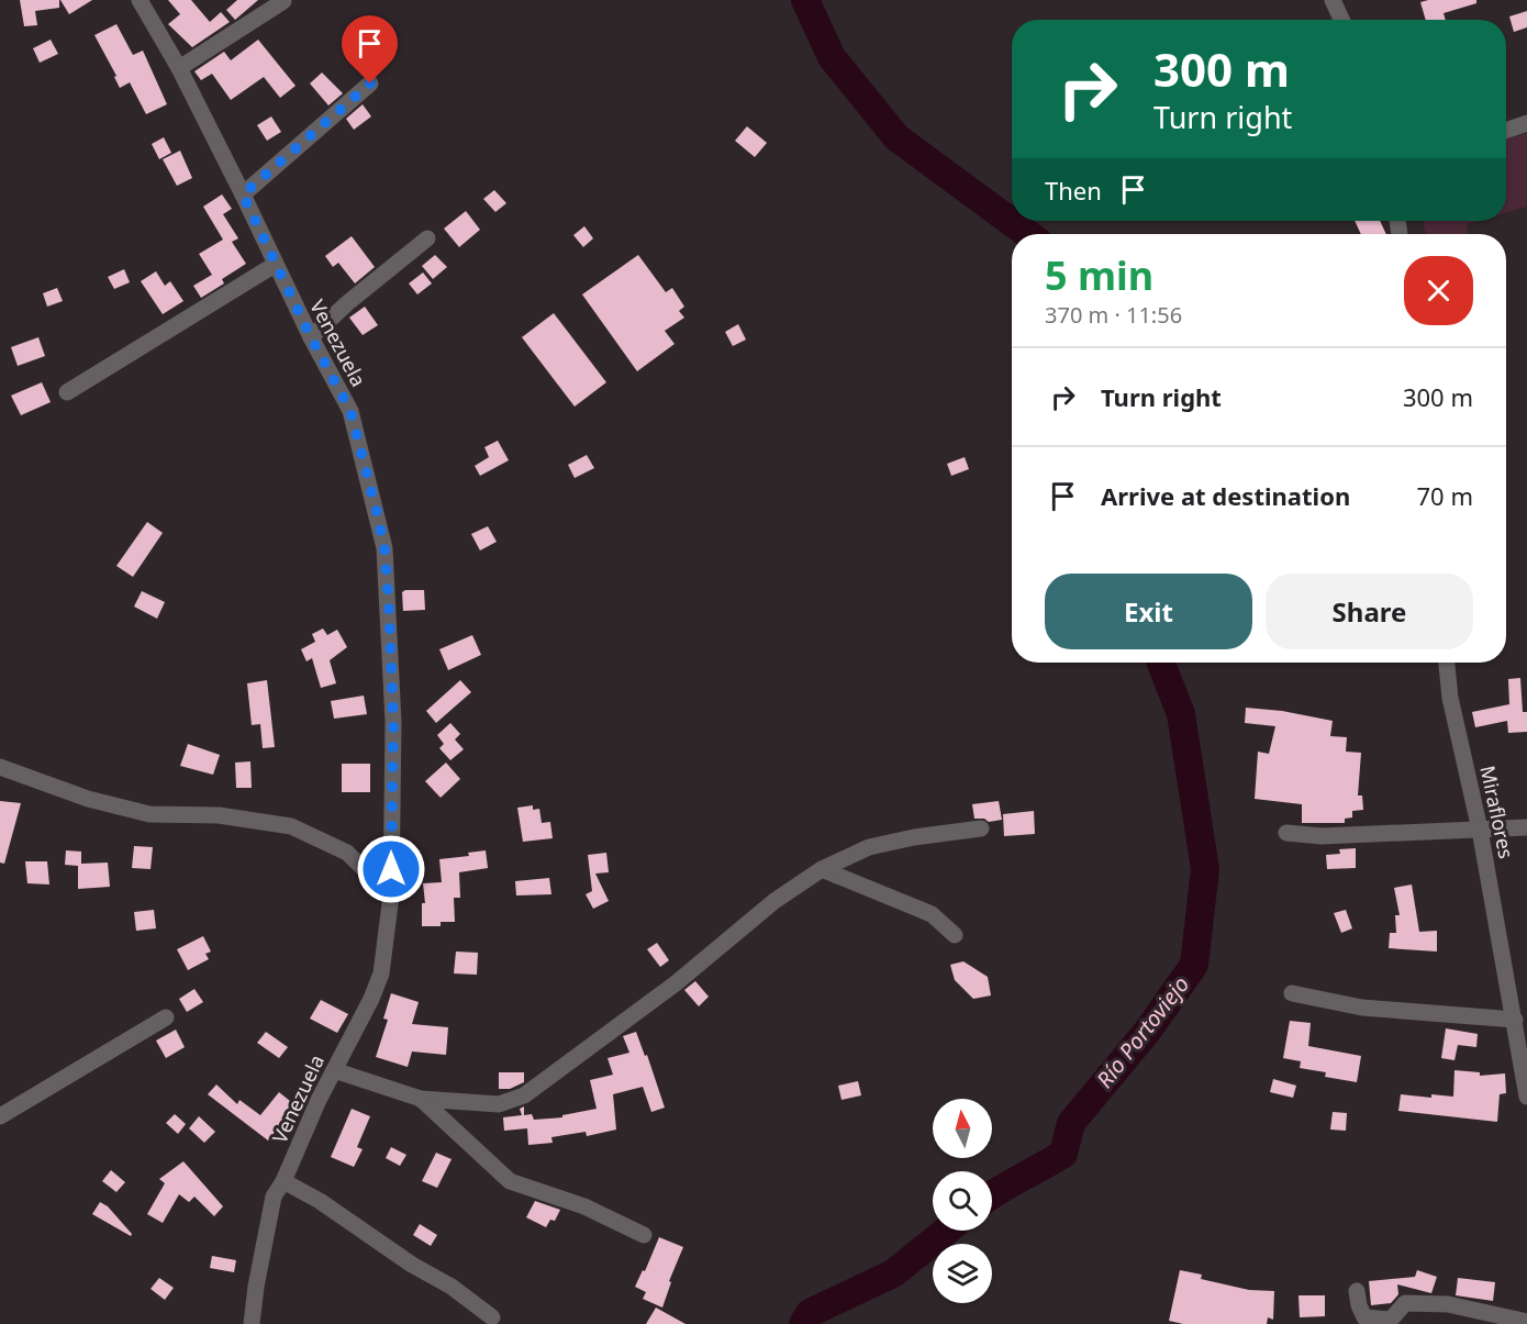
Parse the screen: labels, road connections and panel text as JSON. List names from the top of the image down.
{
  "streets": {
    "street": ["Venezuela", "Miraflores"]
  },
  "water": ["Río Portoviejo"],
  "north": "top",
  "page": {
    "turn": ["300 m", "Turn right"],
    "then": "Then",
    "heading": ["5 min", "370 m · 11:56"],
    "list": [
      {
        "name": "Turn right",
        "value": "300 m"
      },
      {
        "name": "Arrive at destination",
        "value": "70 m"
      }
    ],
    "buttons": ["Exit", "Share"]
  }
}
